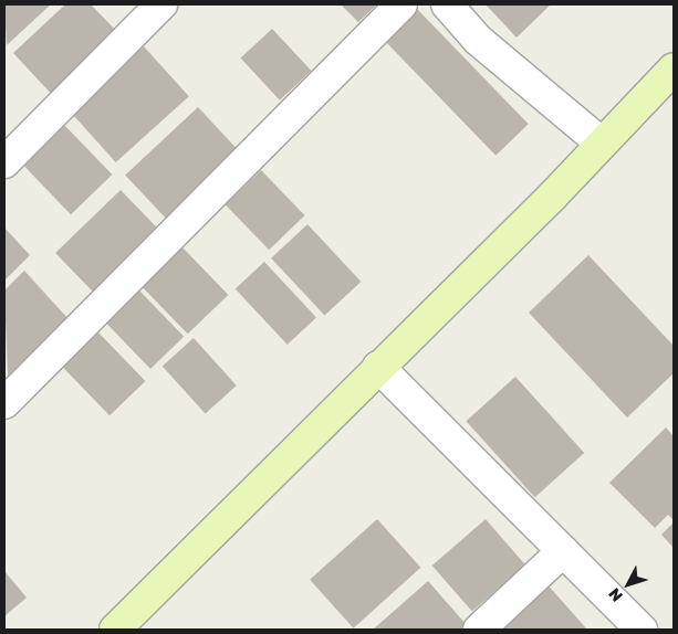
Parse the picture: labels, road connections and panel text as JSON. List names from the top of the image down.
{
  "north": "bottom left"
}
